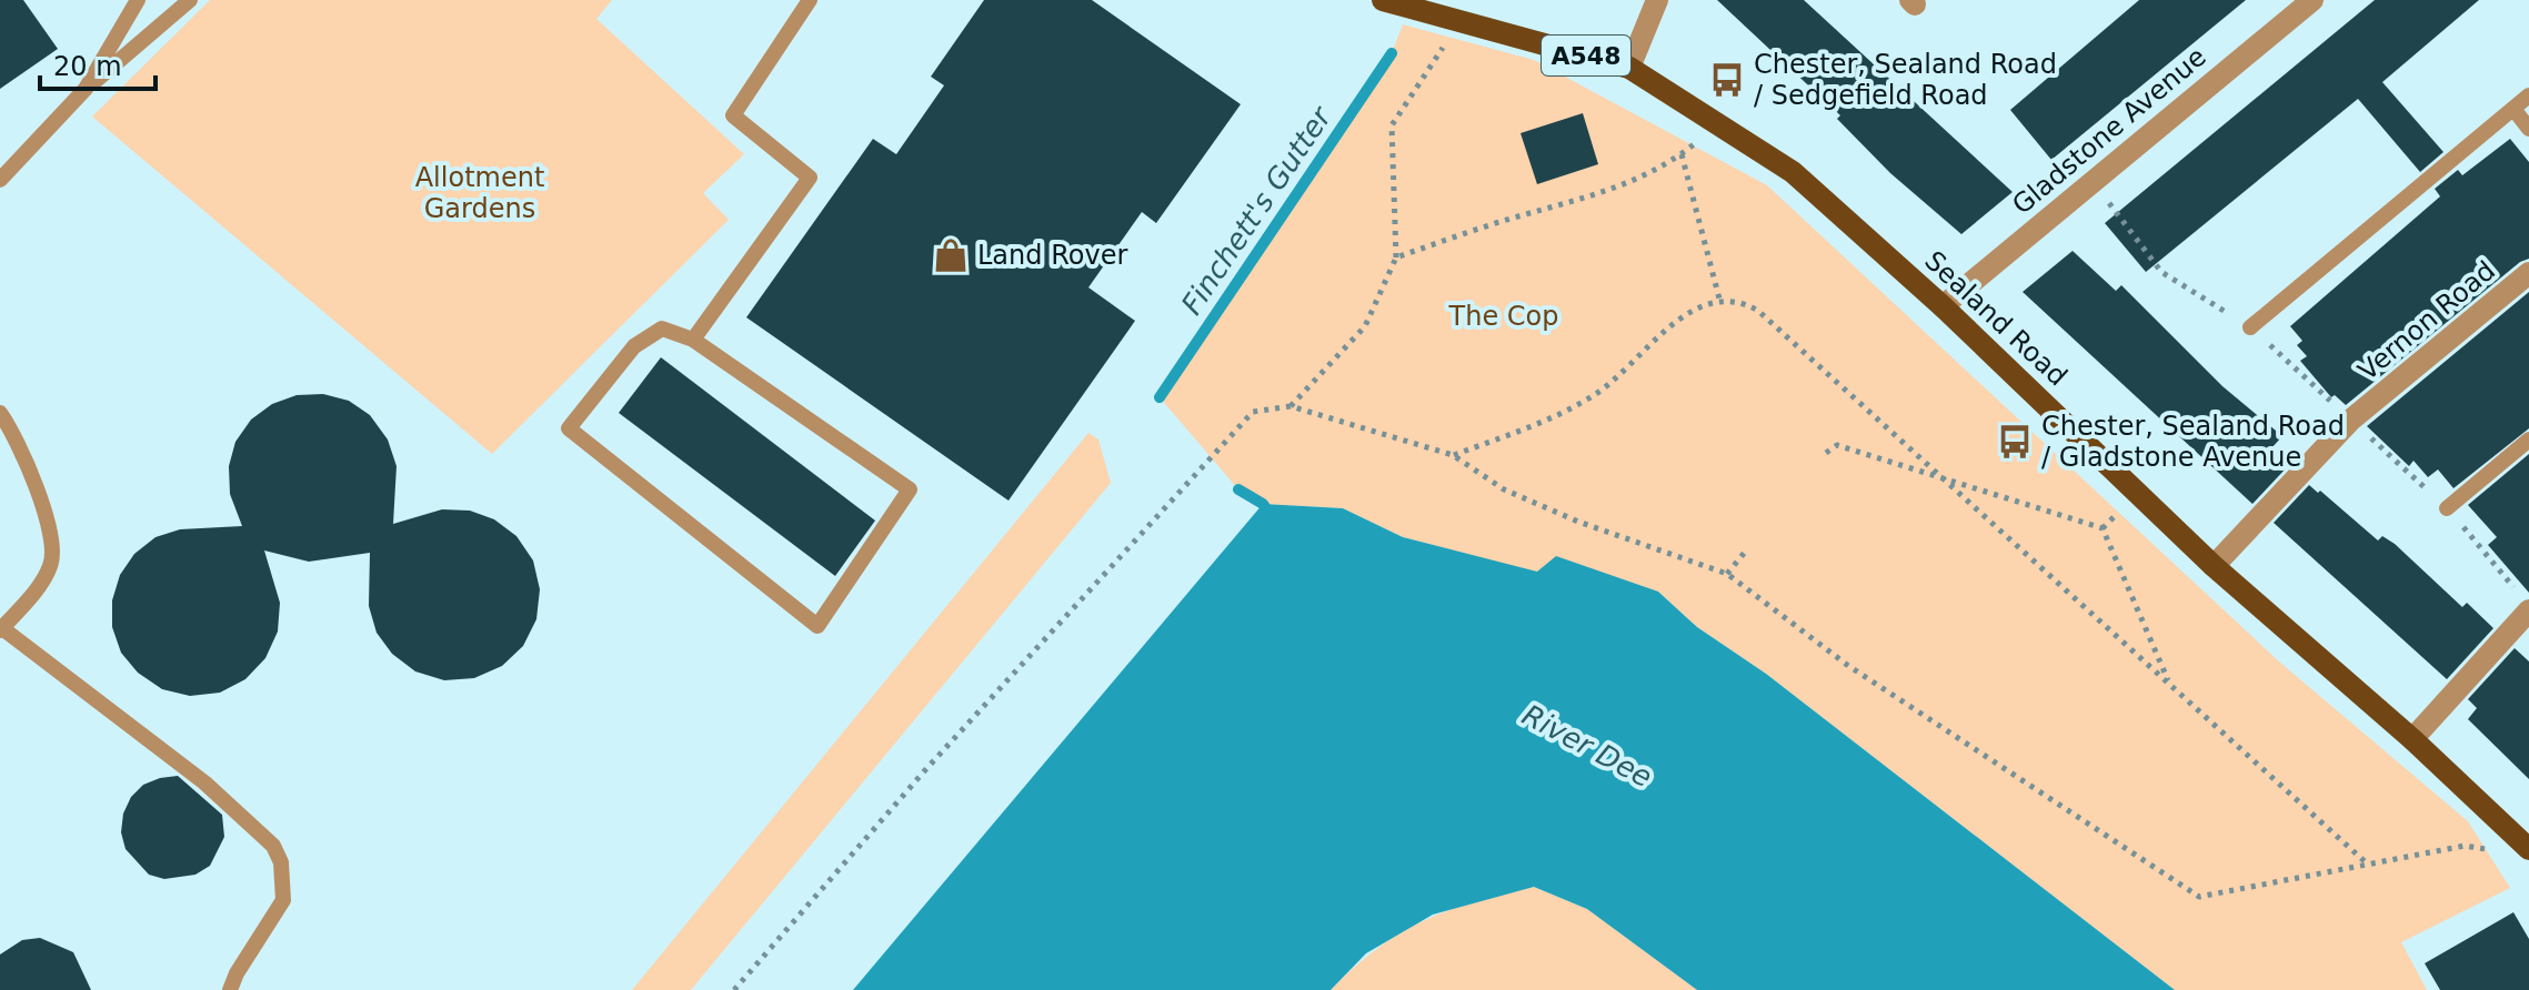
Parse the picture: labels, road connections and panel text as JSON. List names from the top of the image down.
{
  "streets": {
    "main road": ["A548", "Sealand Road"],
    "street": ["Gladstone Avenue", "Vernon Road"]
  },
  "crossings": [
    ["Gladstone Avenue", "Sealand Road"],
    ["Sealand Road", "Vernon Road"]
  ],
  "water": ["Finchett's Gutter", "River Dee"],
  "parks": ["Allotment Gardens", "The Cop"],
  "places": {
    "bus stop": ["Chester, Sealand Road / Sedgefield Road", "Chester, Sealand Road / Gladstone Avenue"],
    "shop": ["Land Rover"]
  },
  "scale_bar": "20 m"
}
